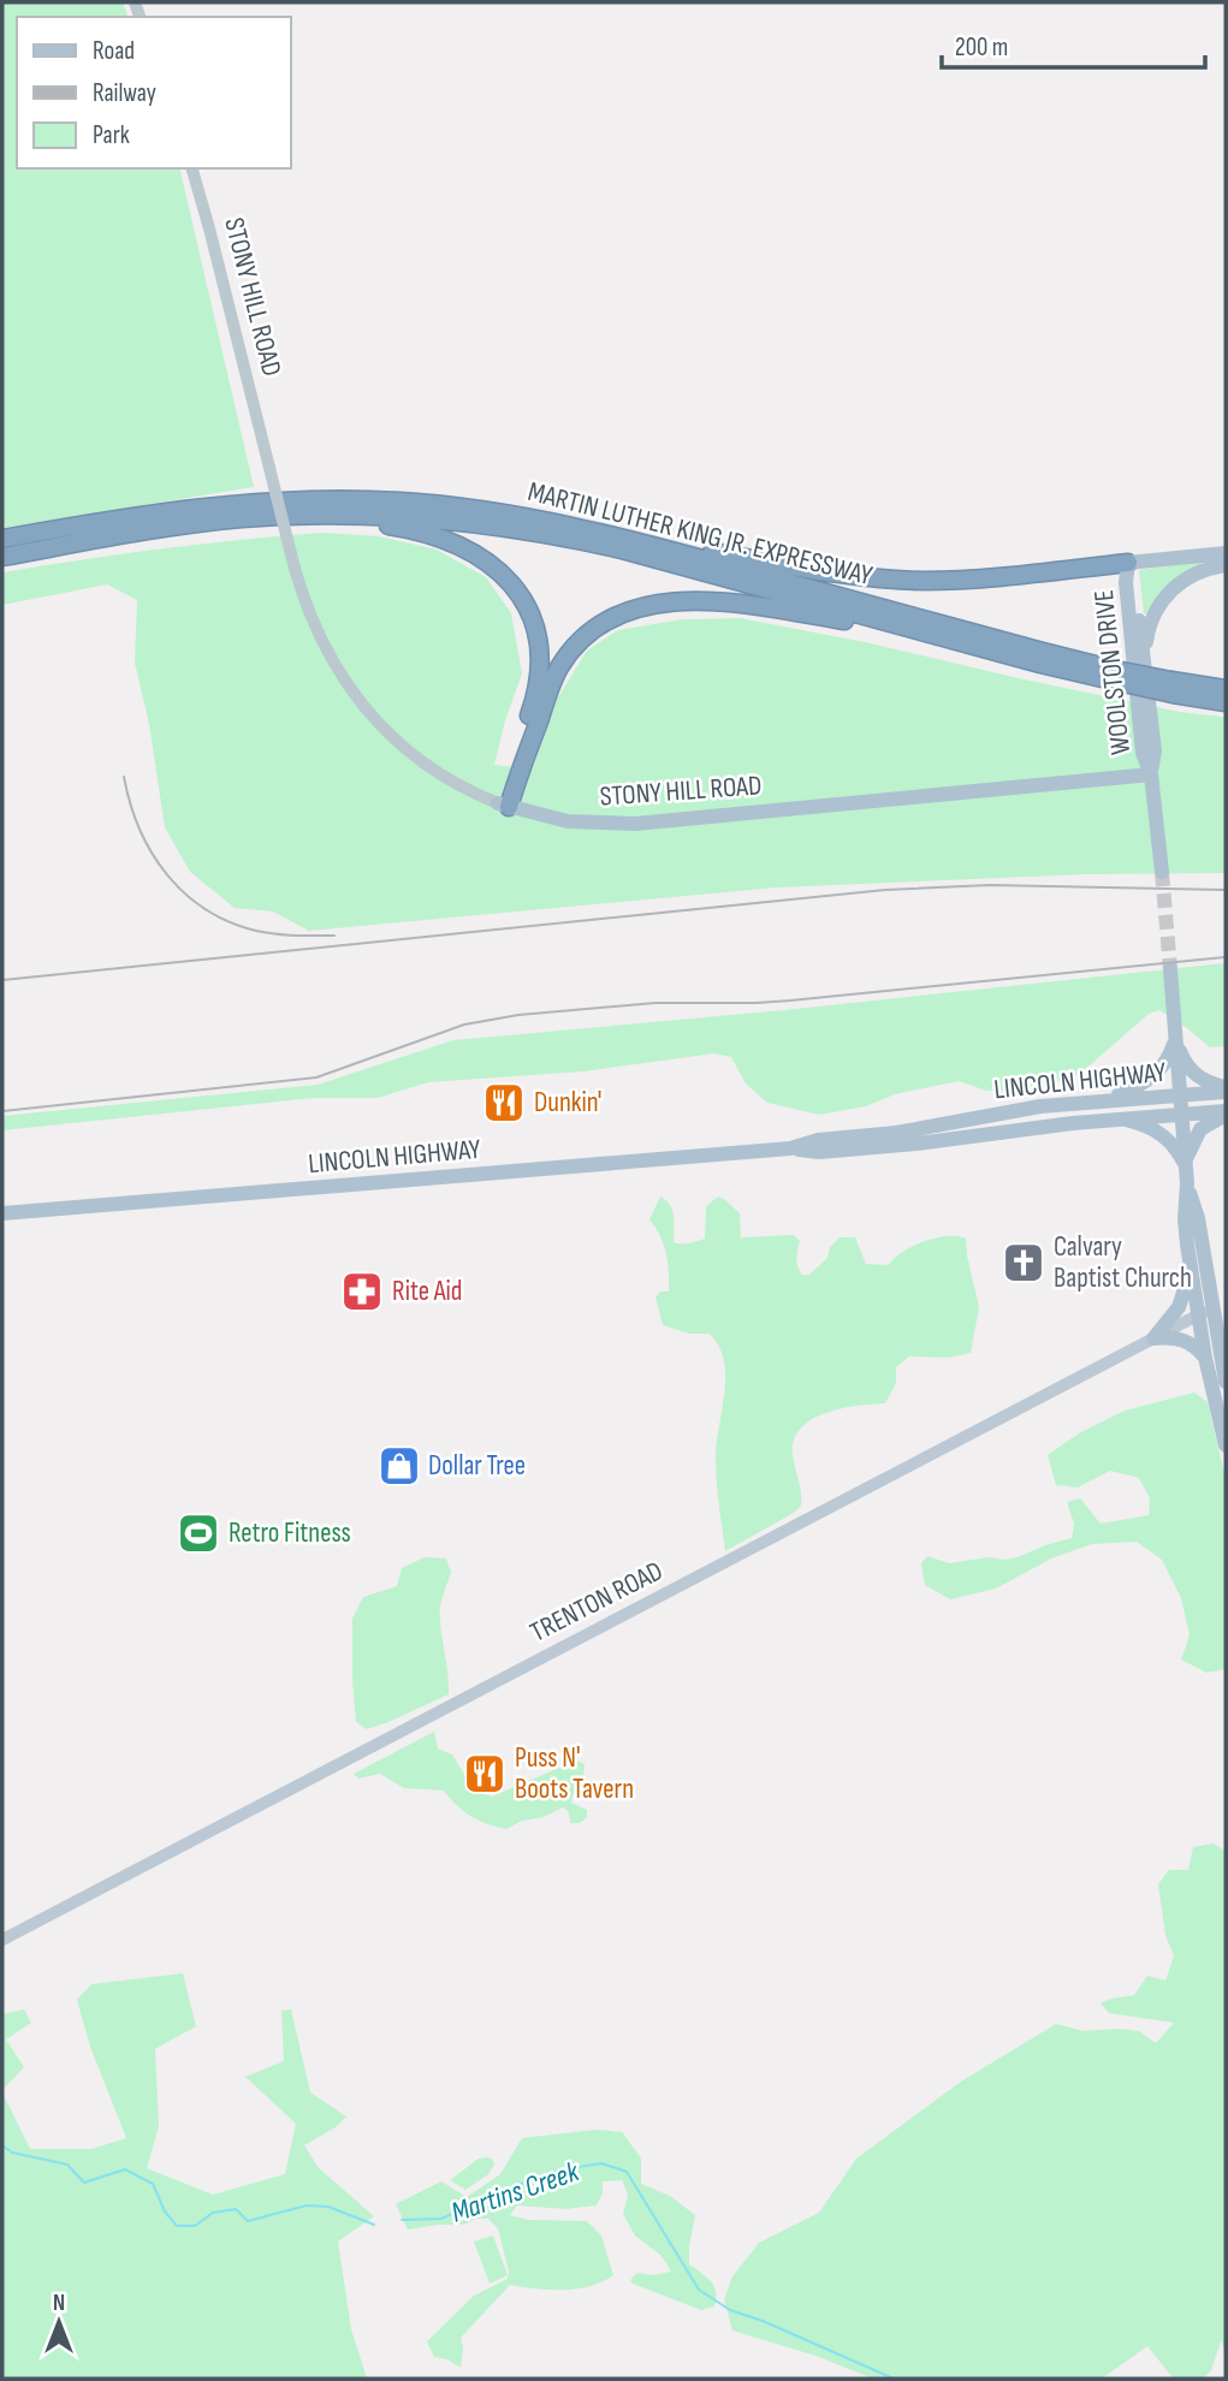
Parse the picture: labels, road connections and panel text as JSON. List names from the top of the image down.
{
  "streets": {
    "highway": ["MARTIN LUTHER KING JR. EXPRESSWAY"],
    "main road": [
      "STONY HILL ROAD",
      "WOOLSTON DRIVE",
      "LINCOLN HIGHWAY",
      "TRENTON ROAD"
    ]
  },
  "crossings": [
    ["STONY HILL ROAD", "WOOLSTON DRIVE"]
  ],
  "water": ["Martins Creek"],
  "places": {
    "restaurant": ["Dunkin'", "Puss N' Boots Tavern"],
    "church": ["Calvary Baptist Church"],
    "pharmacy": ["Rite Aid"],
    "shop": ["Dollar Tree"],
    "sports": ["Retro Fitness"]
  },
  "legend": ["Road", "Railway", "Park"],
  "scale_bar": "200 m",
  "north": "top"
}
